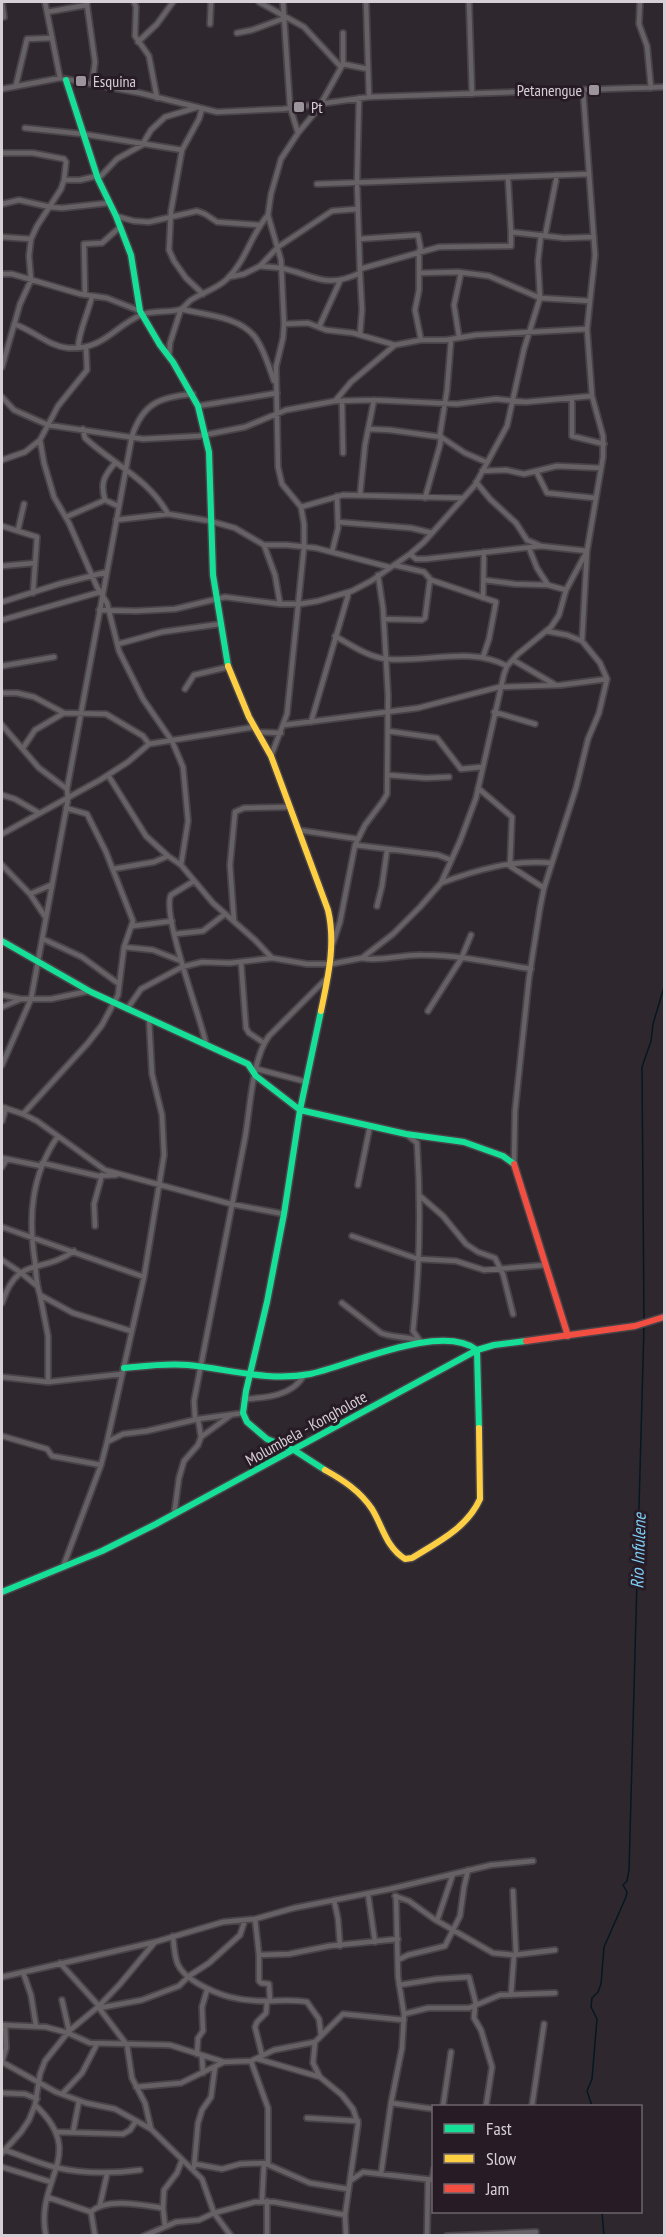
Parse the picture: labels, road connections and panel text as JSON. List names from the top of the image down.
{
  "streets": {
    "street": ["Molumbela - Kongholote"]
  },
  "water": ["Rio Infulene"],
  "places": {
    "transit": ["Esquina", "Petanengue", "Pt"]
  },
  "legend": ["Fast", "Slow", "Jam"]
}
